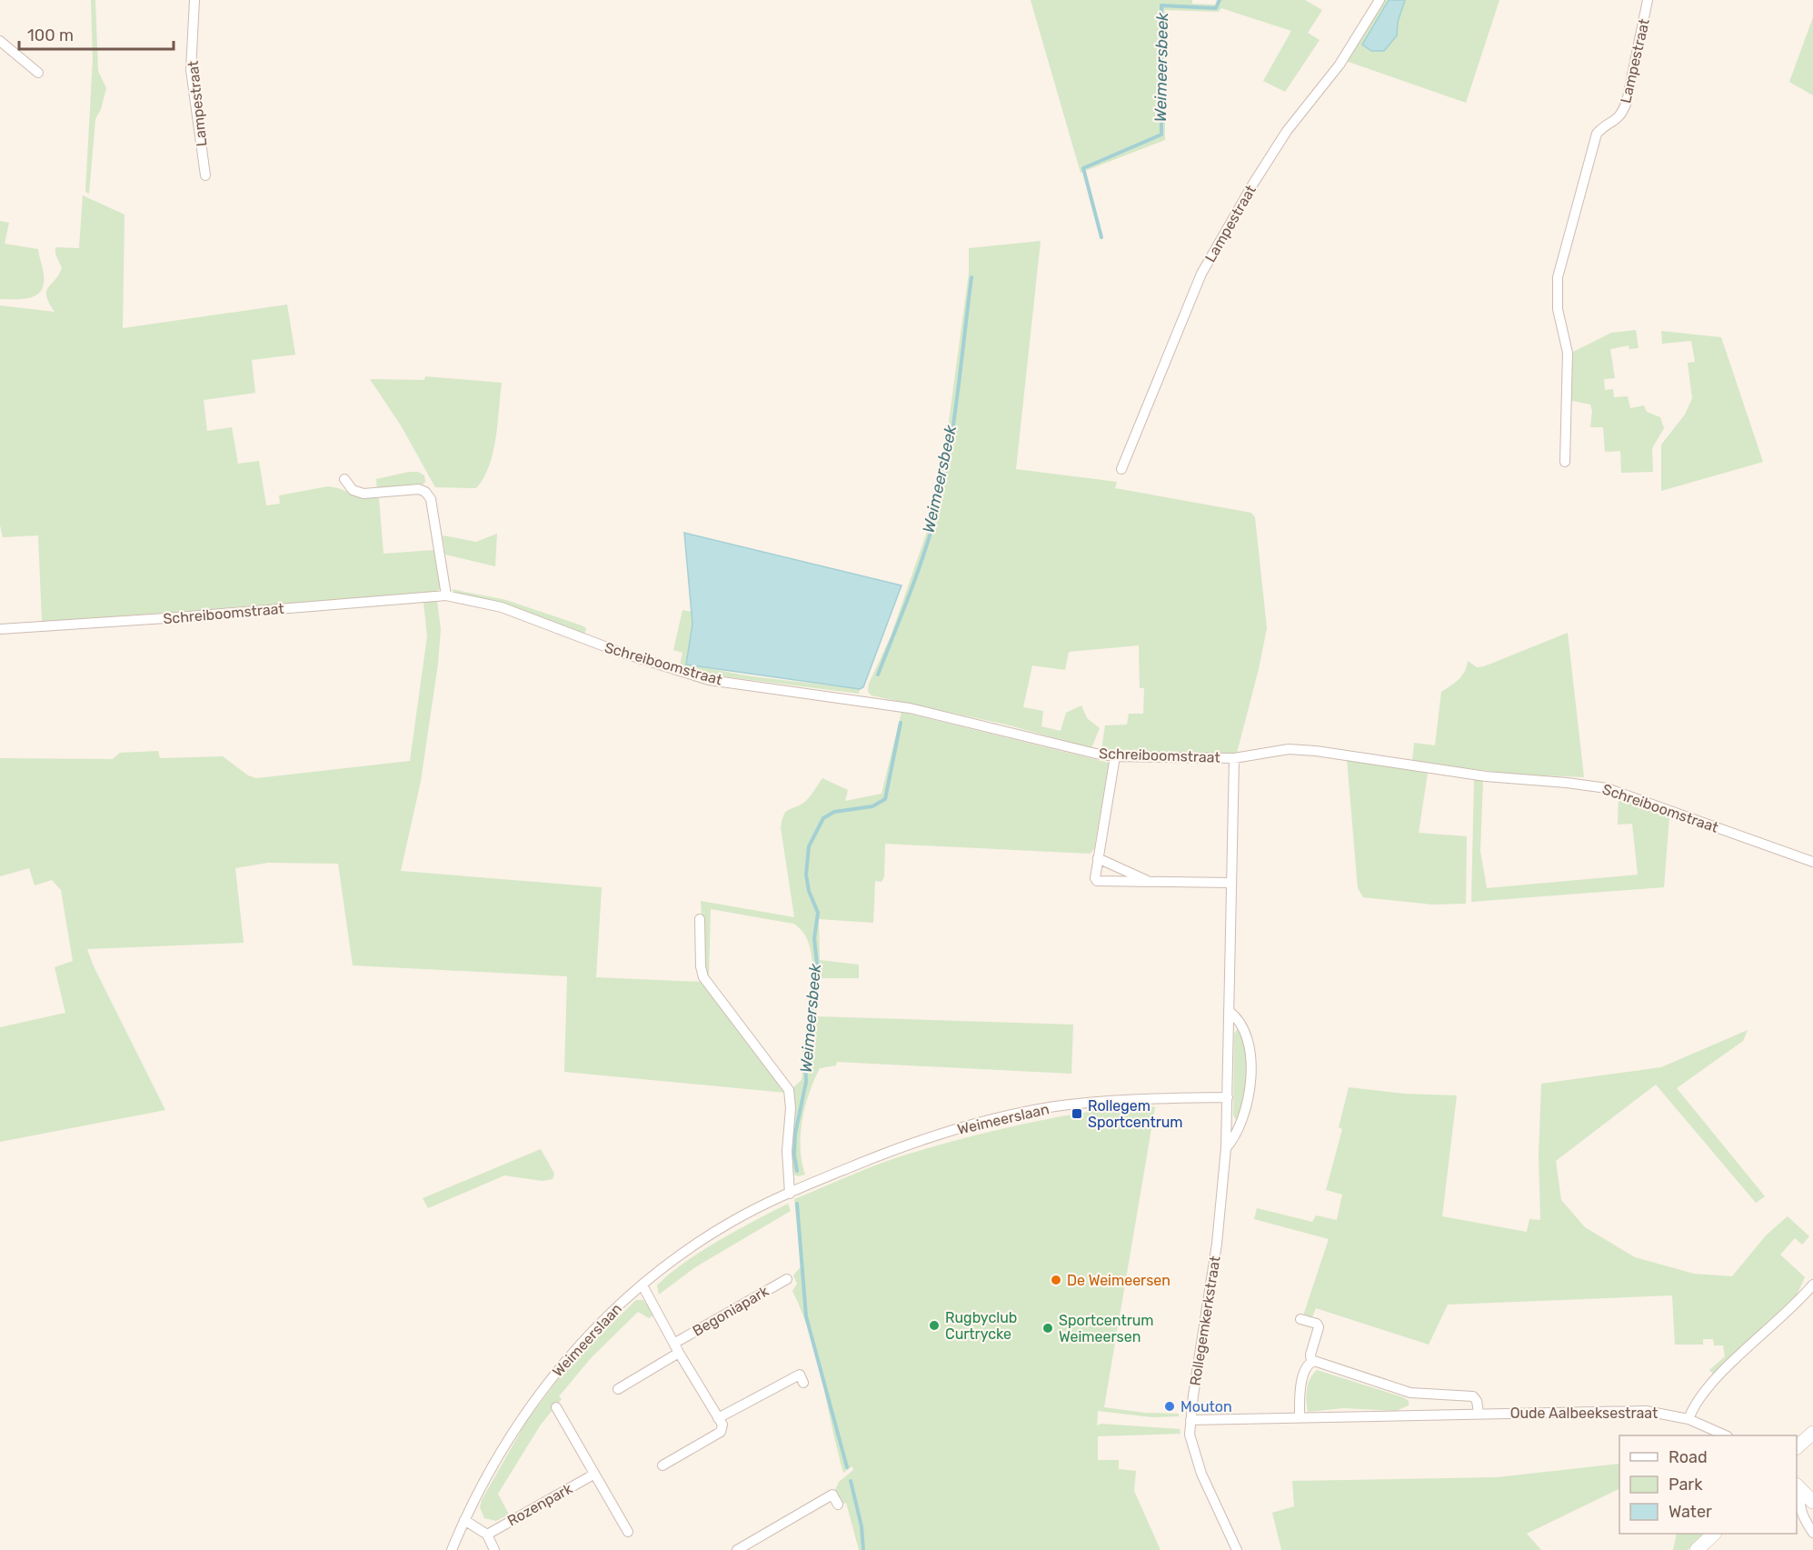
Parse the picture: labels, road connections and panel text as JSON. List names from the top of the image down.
{
  "streets": {
    "street": [
      "Lampestraat",
      "Schreiboomstraat",
      "Weimeerslaan",
      "Begoniapark",
      "Rollegemkerkstraat",
      "Oude Aalbeeksestraat",
      "Rozenpark"
    ]
  },
  "crossings": [
    ["Schreiboomstraat", "Rollegemkerkstraat"],
    ["Weimeerslaan", "Begoniapark"],
    ["Weimeerslaan", "Rollegemkerkstraat"],
    ["Rollegemkerkstraat", "Oude Aalbeeksestraat"]
  ],
  "water": ["Weimeersbeek"],
  "places": {
    "transit": ["Rollegem Sportcentrum"],
    "other": [
      "De Weimeersen",
      "Rugbyclub Curtrycke",
      "Sportcentrum Weimeersen",
      "Mouton"
    ]
  },
  "legend": ["Road", "Park", "Water"],
  "scale_bar": "100 m"
}
